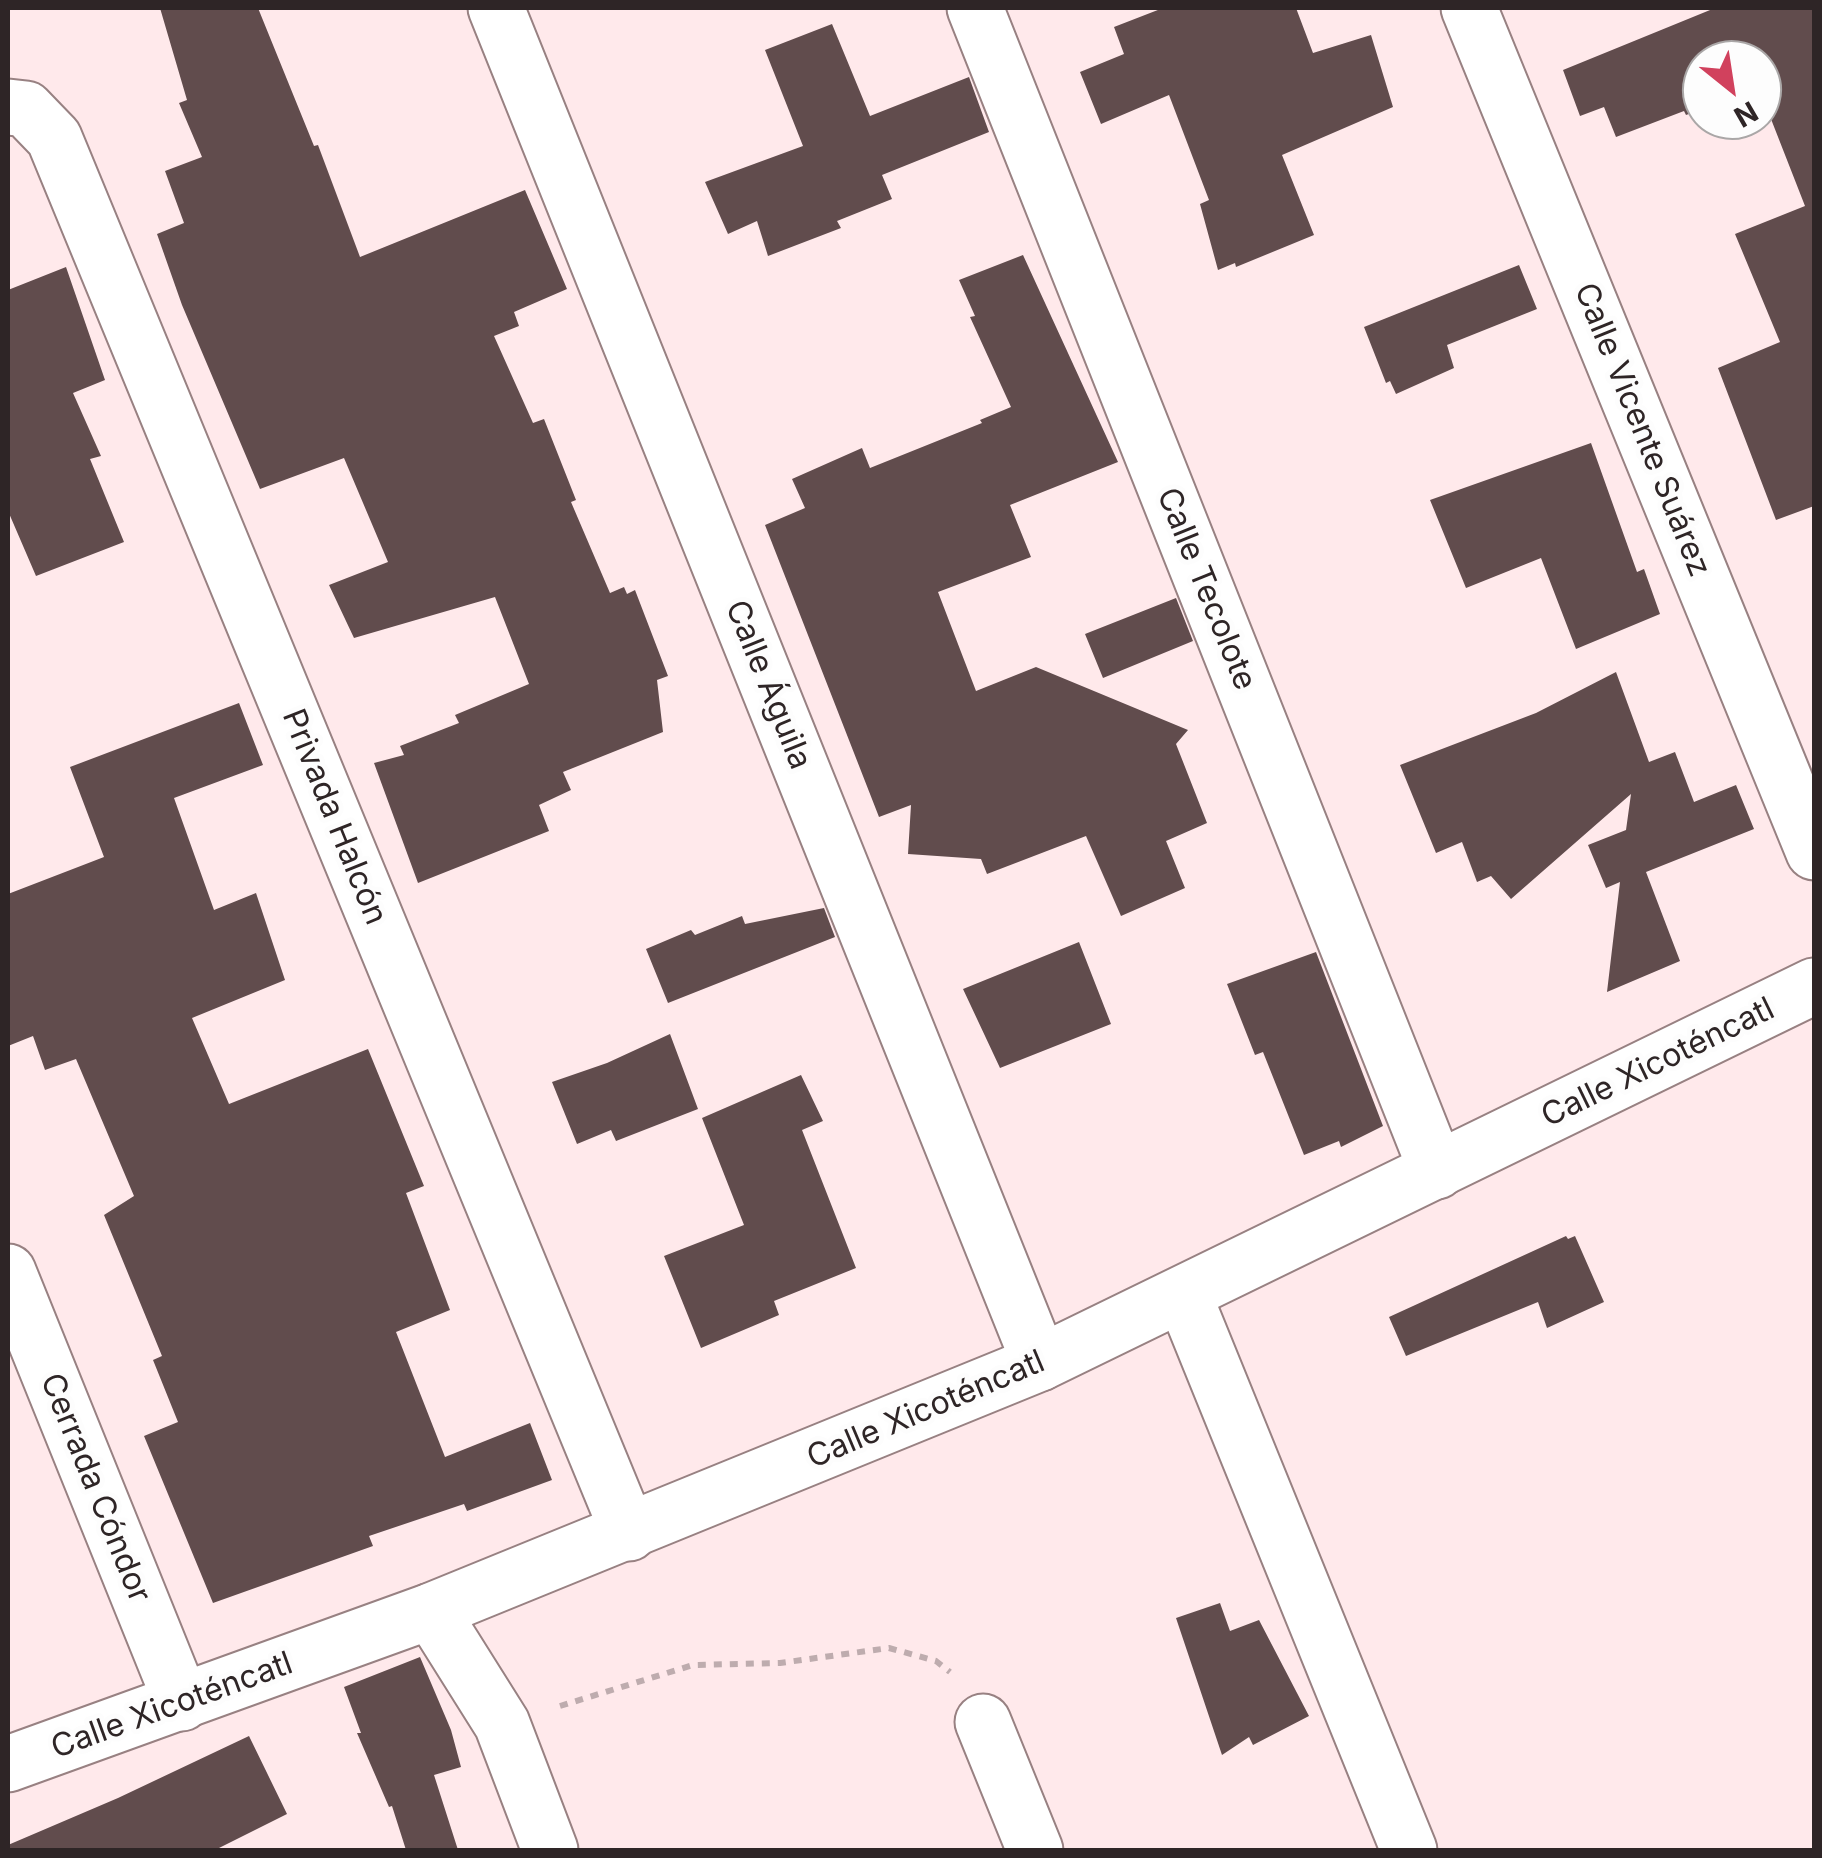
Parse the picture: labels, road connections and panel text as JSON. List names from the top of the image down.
{
  "streets": {
    "street": [
      "Calle Vicente Suárez",
      "Calle Tecolote",
      "Calle Águila",
      "Privada Halcón",
      "Calle Xicoténcatl",
      "Cerrada Cóndor"
    ]
  },
  "crossings": [
    ["Calle Tecolote", "Calle Xicoténcatl"],
    ["Calle Águila", "Calle Xicoténcatl"],
    ["Privada Halcón", "Calle Xicoténcatl"],
    ["Calle Xicoténcatl", "Cerrada Cóndor"]
  ],
  "north": "bottom right"
}
